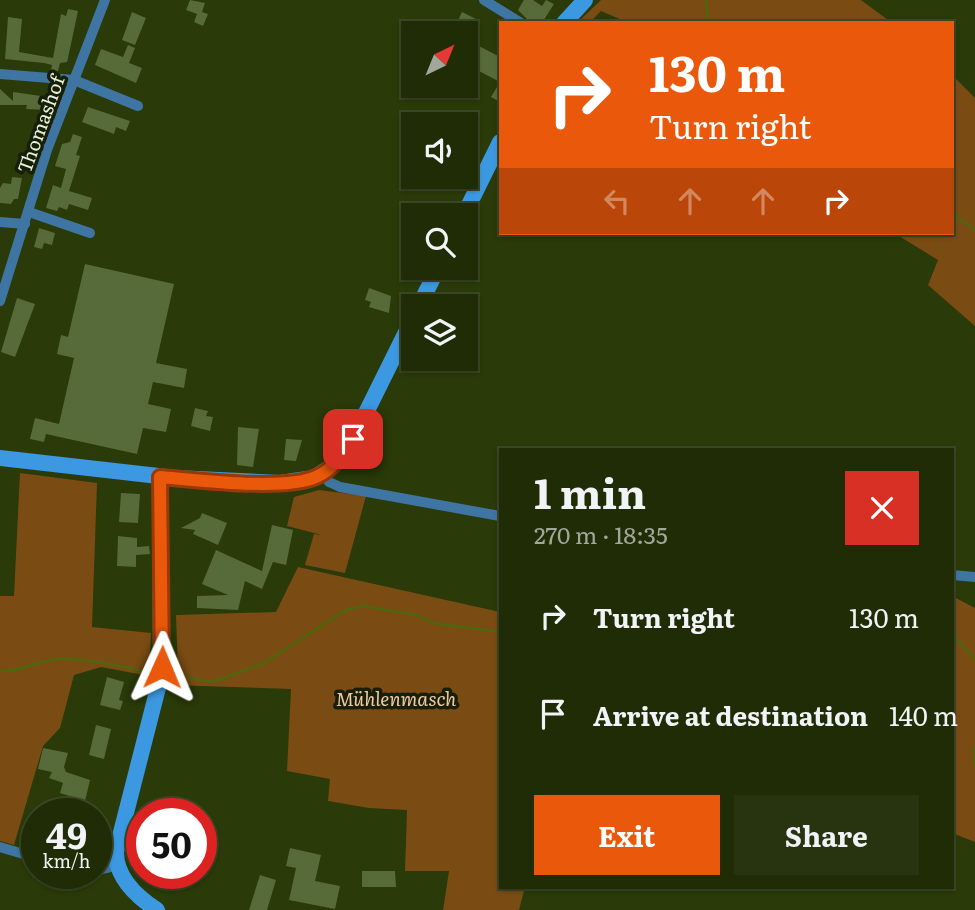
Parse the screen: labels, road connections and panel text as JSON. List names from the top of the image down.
{
  "streets": {
    "street": ["Thomashof"]
  },
  "parks": ["Mühlenmasch"],
  "north": "top right",
  "page": {
    "turn": ["130 m", "Turn right"],
    "heading": ["1 min", "270 m · 18:35"],
    "list": [
      {
        "name": "Turn right",
        "value": "130 m"
      },
      {
        "name": "Arrive at destination",
        "value": "140 m"
      }
    ],
    "buttons": ["Exit", "Share"],
    "speed": "49 km/h",
    "limit": "50"
  }
}
